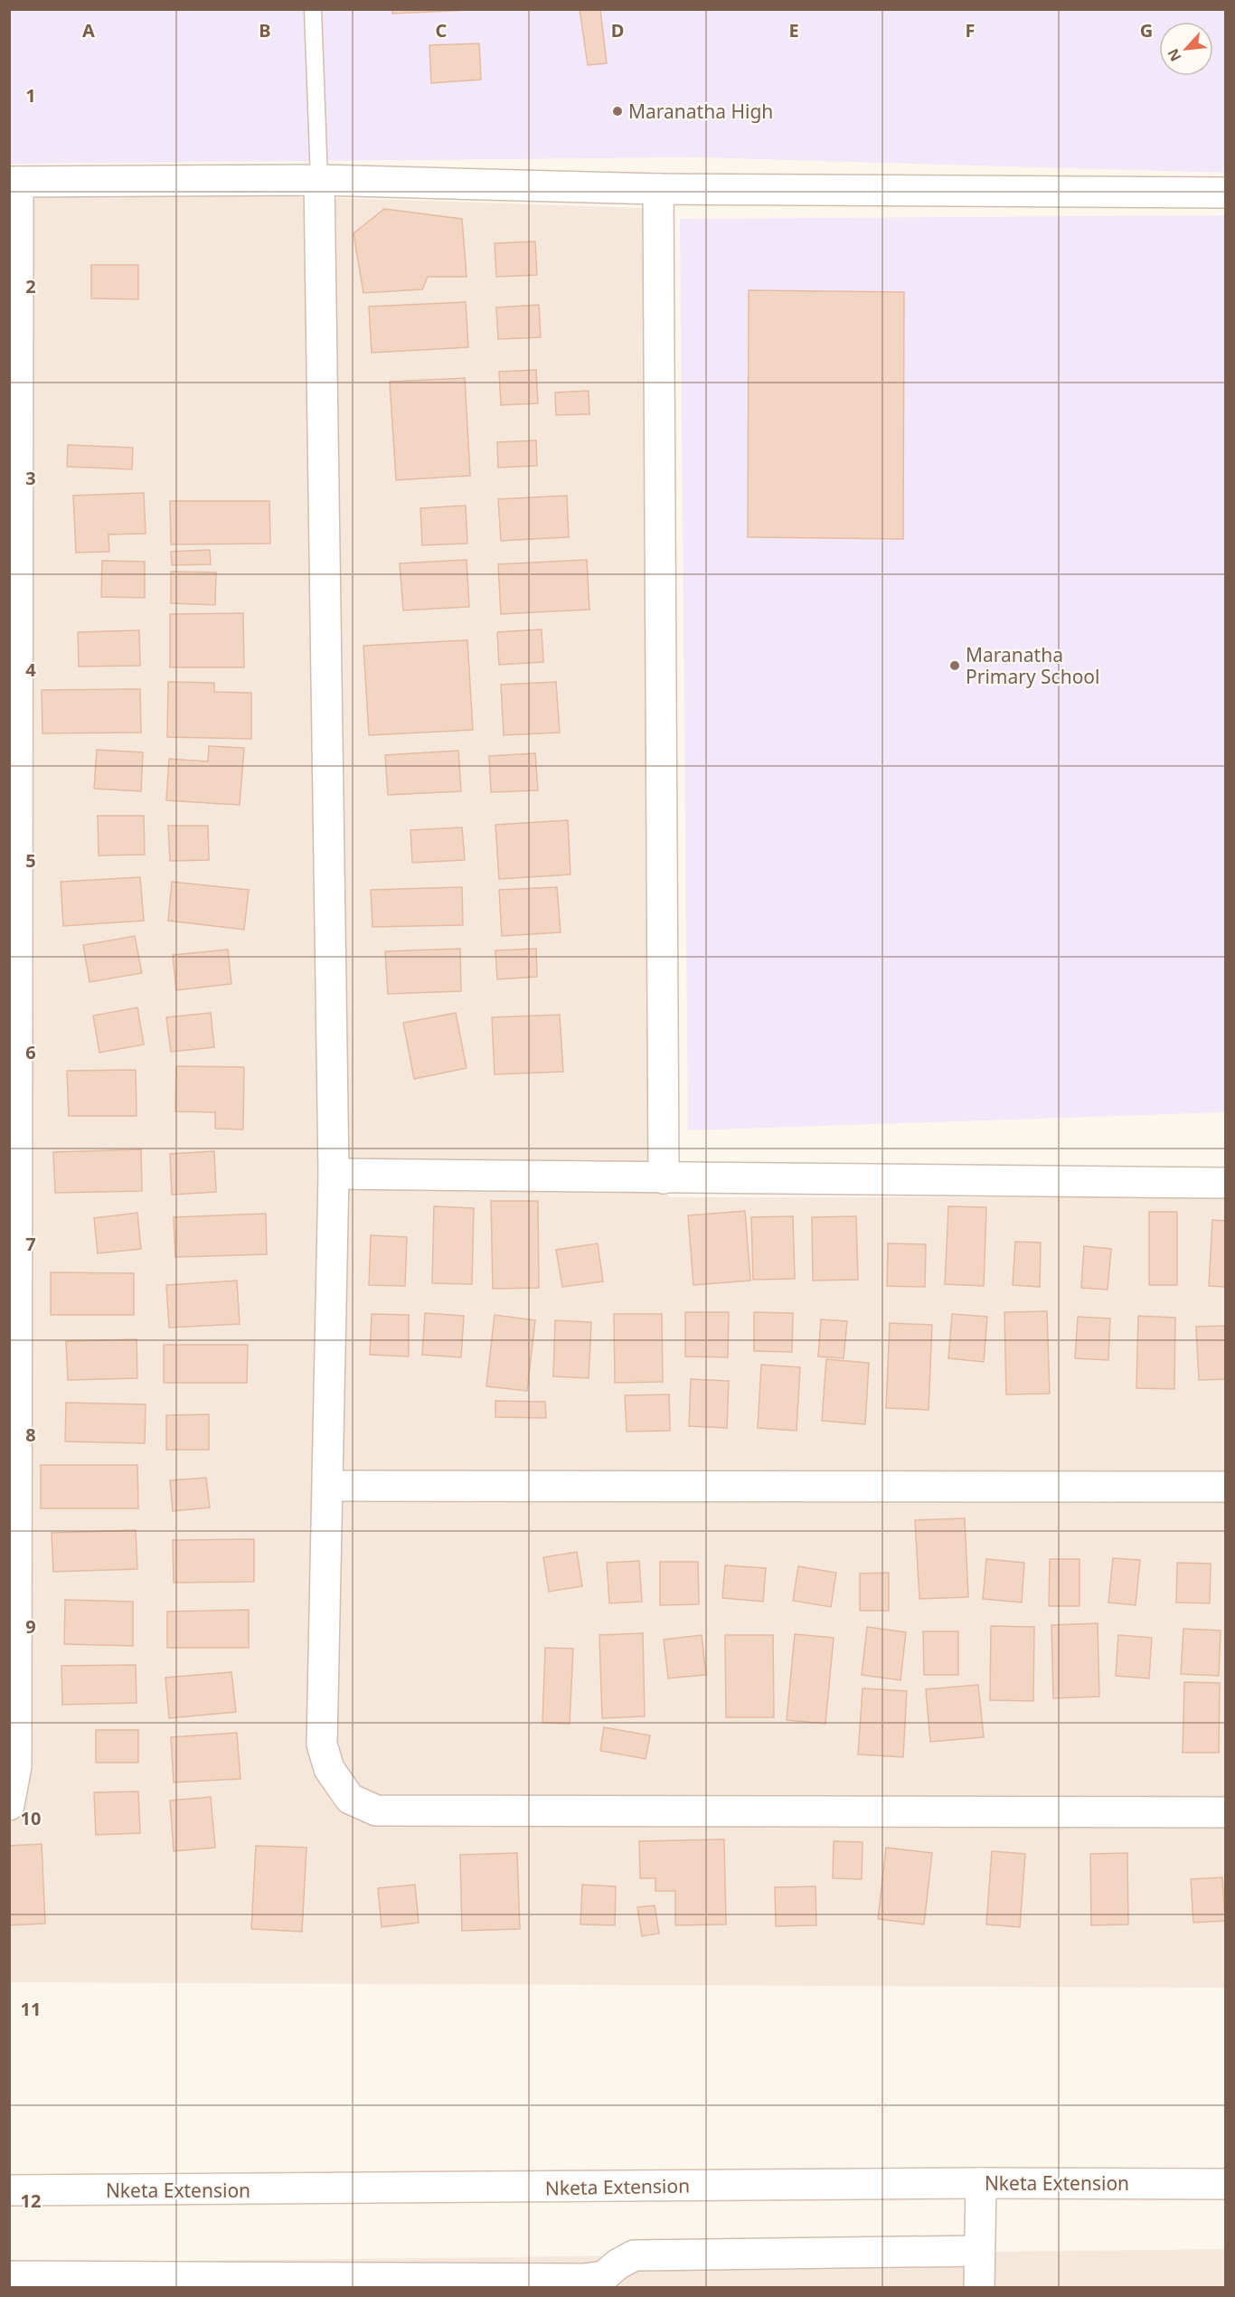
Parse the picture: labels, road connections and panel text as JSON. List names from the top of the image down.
{
  "streets": {
    "street": ["Nketa Extension"]
  },
  "places": ["Maranatha High", "Maranatha Primary School"],
  "north": "bottom left",
  "grid": {
    "columns": [
      "A",
      "B",
      "C",
      "D",
      "E",
      "F",
      "G"
    ],
    "rows": [
      "1",
      "2",
      "3",
      "4",
      "5",
      "6",
      "7",
      "8",
      "9",
      "10",
      "11",
      "12"
    ]
  }
}
